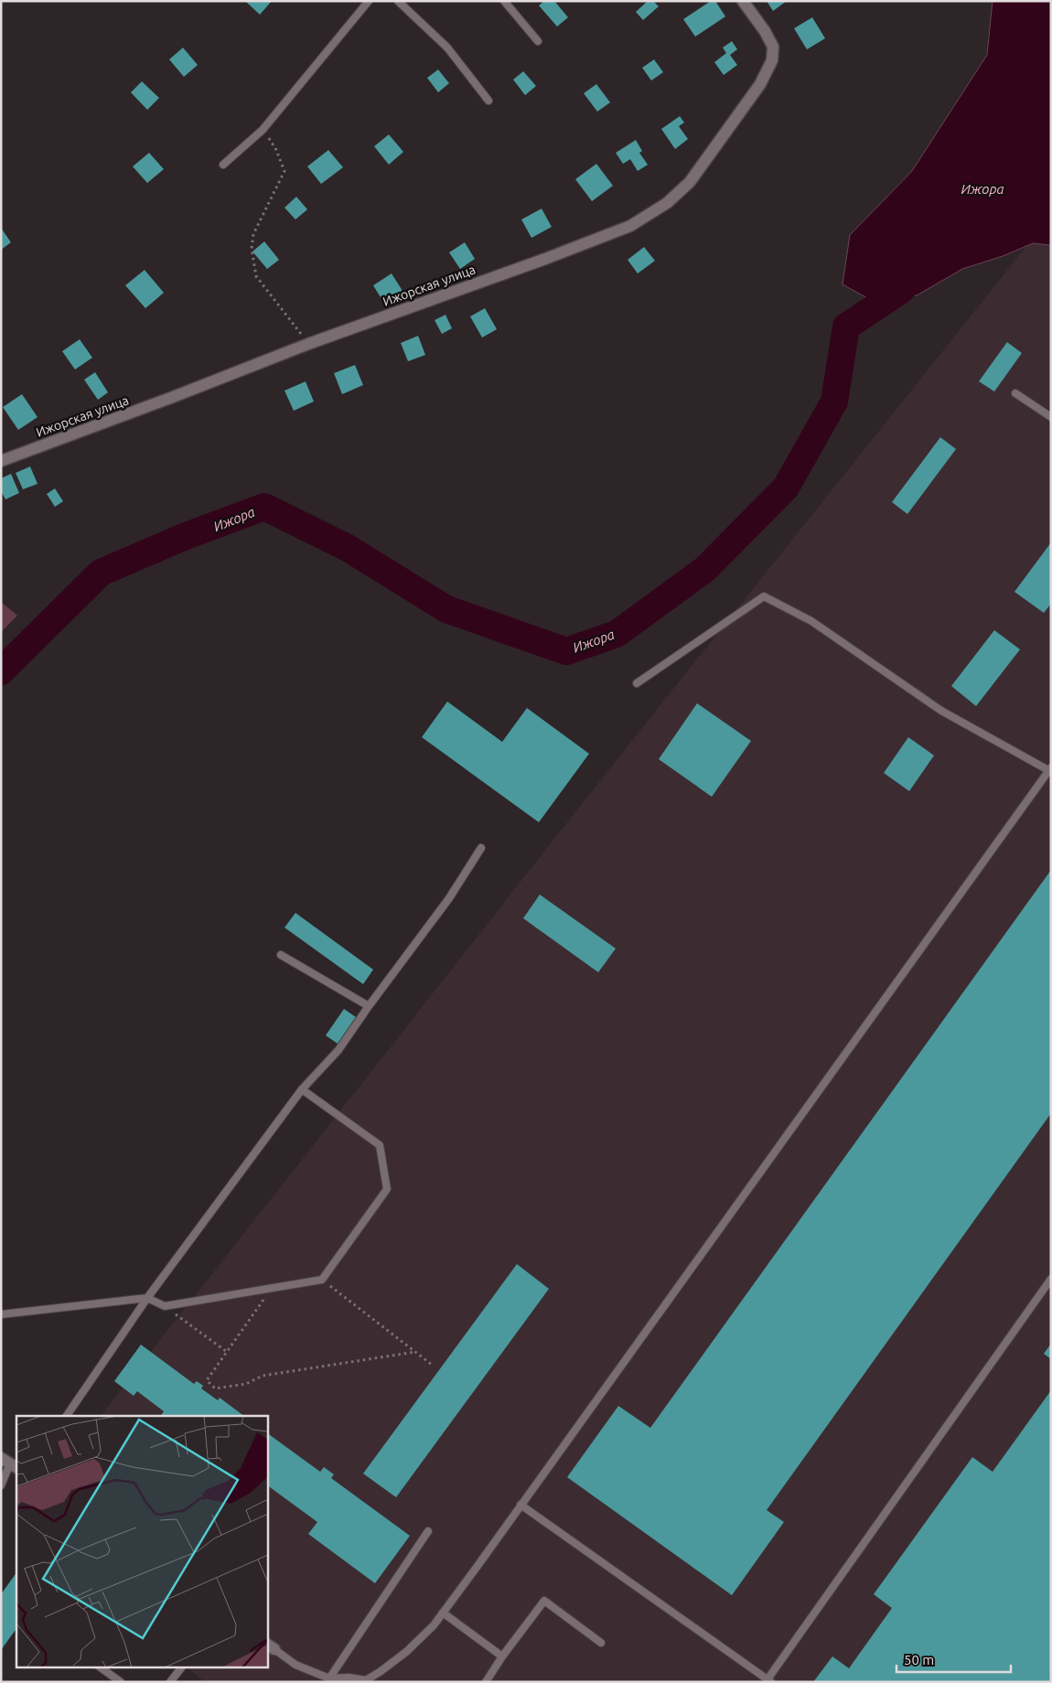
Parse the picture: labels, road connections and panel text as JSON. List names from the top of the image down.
{
  "streets": {
    "street": ["Ижорская улица"]
  },
  "water": ["Ижора"],
  "scale_bar": "50 m"
}
